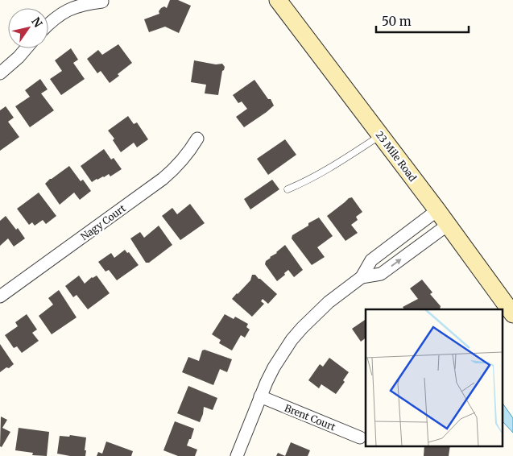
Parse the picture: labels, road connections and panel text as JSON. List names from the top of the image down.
{
  "streets": {
    "main road": ["23 Mile Road"],
    "street": ["Nagy Court", "Brent Court"]
  },
  "scale_bar": "50 m",
  "north": "top right"
}
